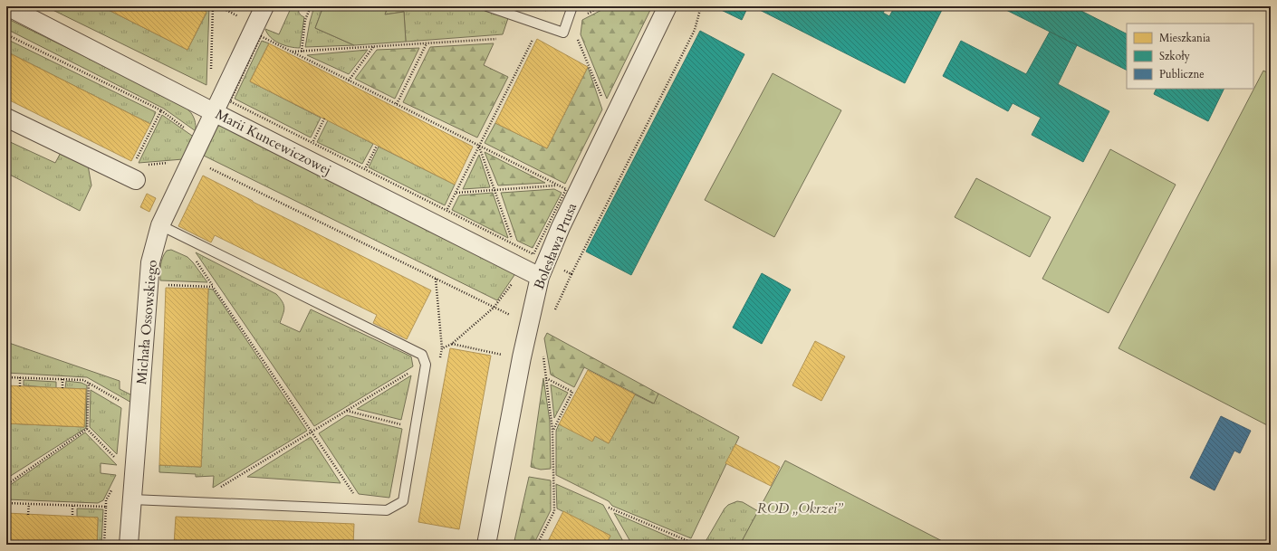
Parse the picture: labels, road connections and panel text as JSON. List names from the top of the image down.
{
  "streets": {
    "street": ["Marii Kuncewiczowej", "Bolesława Prusa", "Michała Ossowskiego"]
  },
  "crossings": [
    ["Marii Kuncewiczowej", "Bolesława Prusa"],
    ["Marii Kuncewiczowej", "Michała Ossowskiego"]
  ],
  "parks": ["ROD „Okrzei”"],
  "legend": ["Mieszkania", "Szkoły", "Publiczne"]
}
